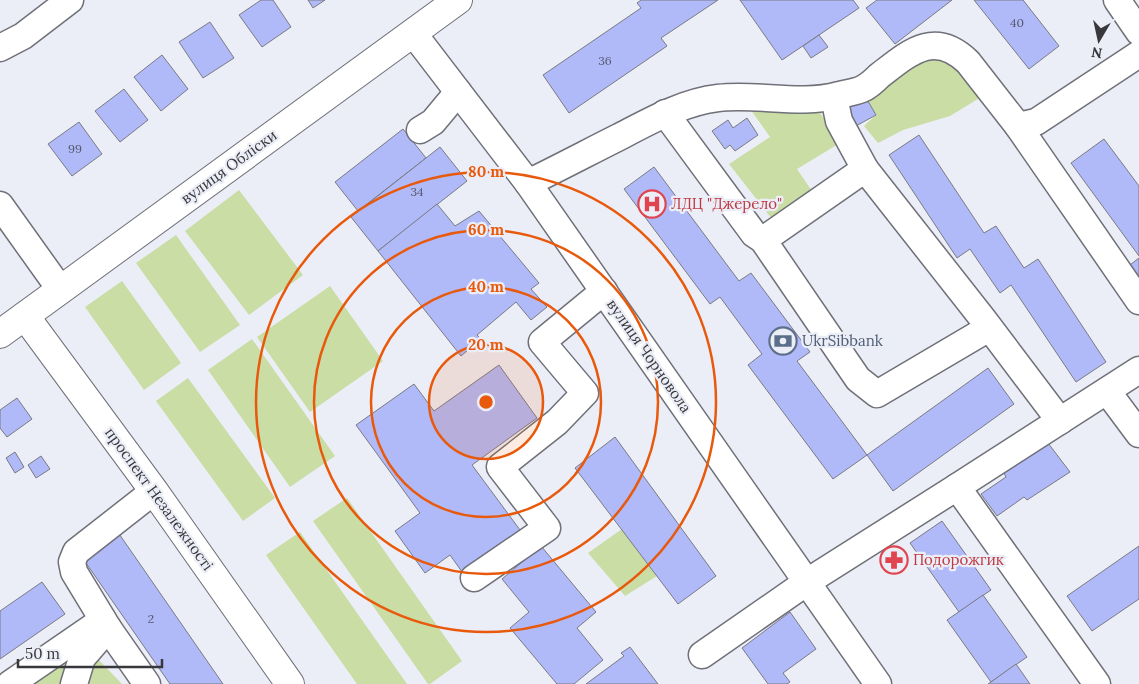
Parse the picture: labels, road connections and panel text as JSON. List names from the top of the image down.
{
  "streets": {
    "main road": ["вулиця Обліски", "проспект Незалежності"],
    "street": ["вулиця Чорновола"]
  },
  "crossings": [
    ["вулиця Обліски", "вулиця Чорновола"],
    ["вулиця Обліски", "проспект Незалежності"]
  ],
  "places": {
    "hospital": ["ЛДЦ \"Джерело\""],
    "bank": ["UkrSibbank"],
    "pharmacy": ["Подорожгик"]
  },
  "house_numbers": [
    "40",
    "36",
    "99",
    "34",
    "2"
  ],
  "scale_bar": "50 m",
  "north": "bottom",
  "rings": [
    "80 m",
    "60 m",
    "40 m",
    "20 m"
  ]
}
